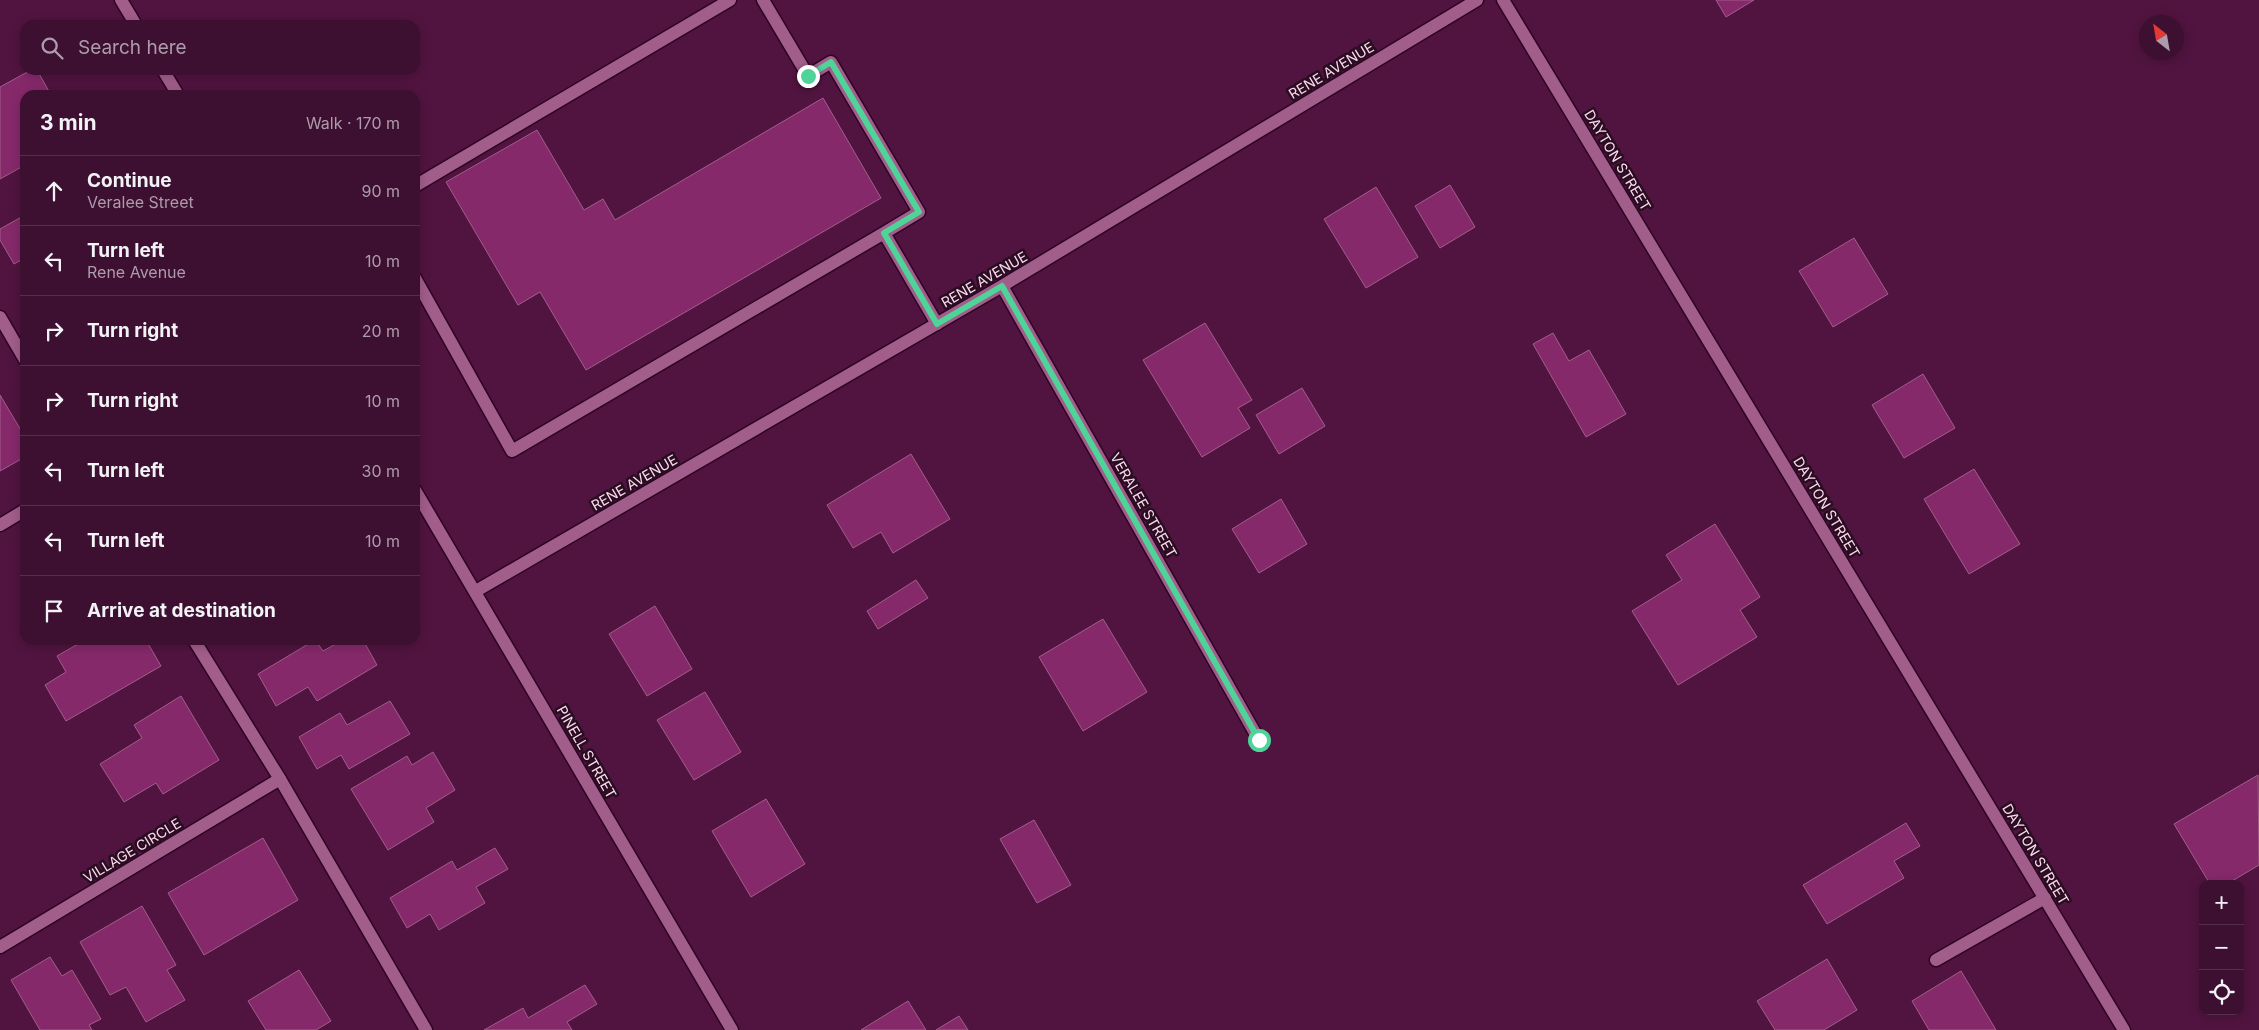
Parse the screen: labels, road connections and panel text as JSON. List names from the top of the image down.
{
  "streets": {
    "street": [
      "RENE AVENUE",
      "DAYTON STREET",
      "VERALEE STREET",
      "PINELL STREET",
      "VILLAGE CIRCLE"
    ]
  },
  "crossings": [
    ["RENE AVENUE", "VERALEE STREET"],
    ["RENE AVENUE", "PINELL STREET"]
  ],
  "north": "top left",
  "page": {
    "search": "Search here",
    "heading": ["3 min", "Walk · 170 m"],
    "list": [
      ["Continue", "Veralee Street", "90 m"],
      ["Turn left", "Rene Avenue", "10 m"],
      ["Turn right", "20 m"],
      ["Turn right", "10 m"],
      ["Turn left", "30 m"],
      ["Turn left", "10 m"],
      "Arrive at destination"
    ],
    "map_buttons": ["+", "−"]
  }
}
